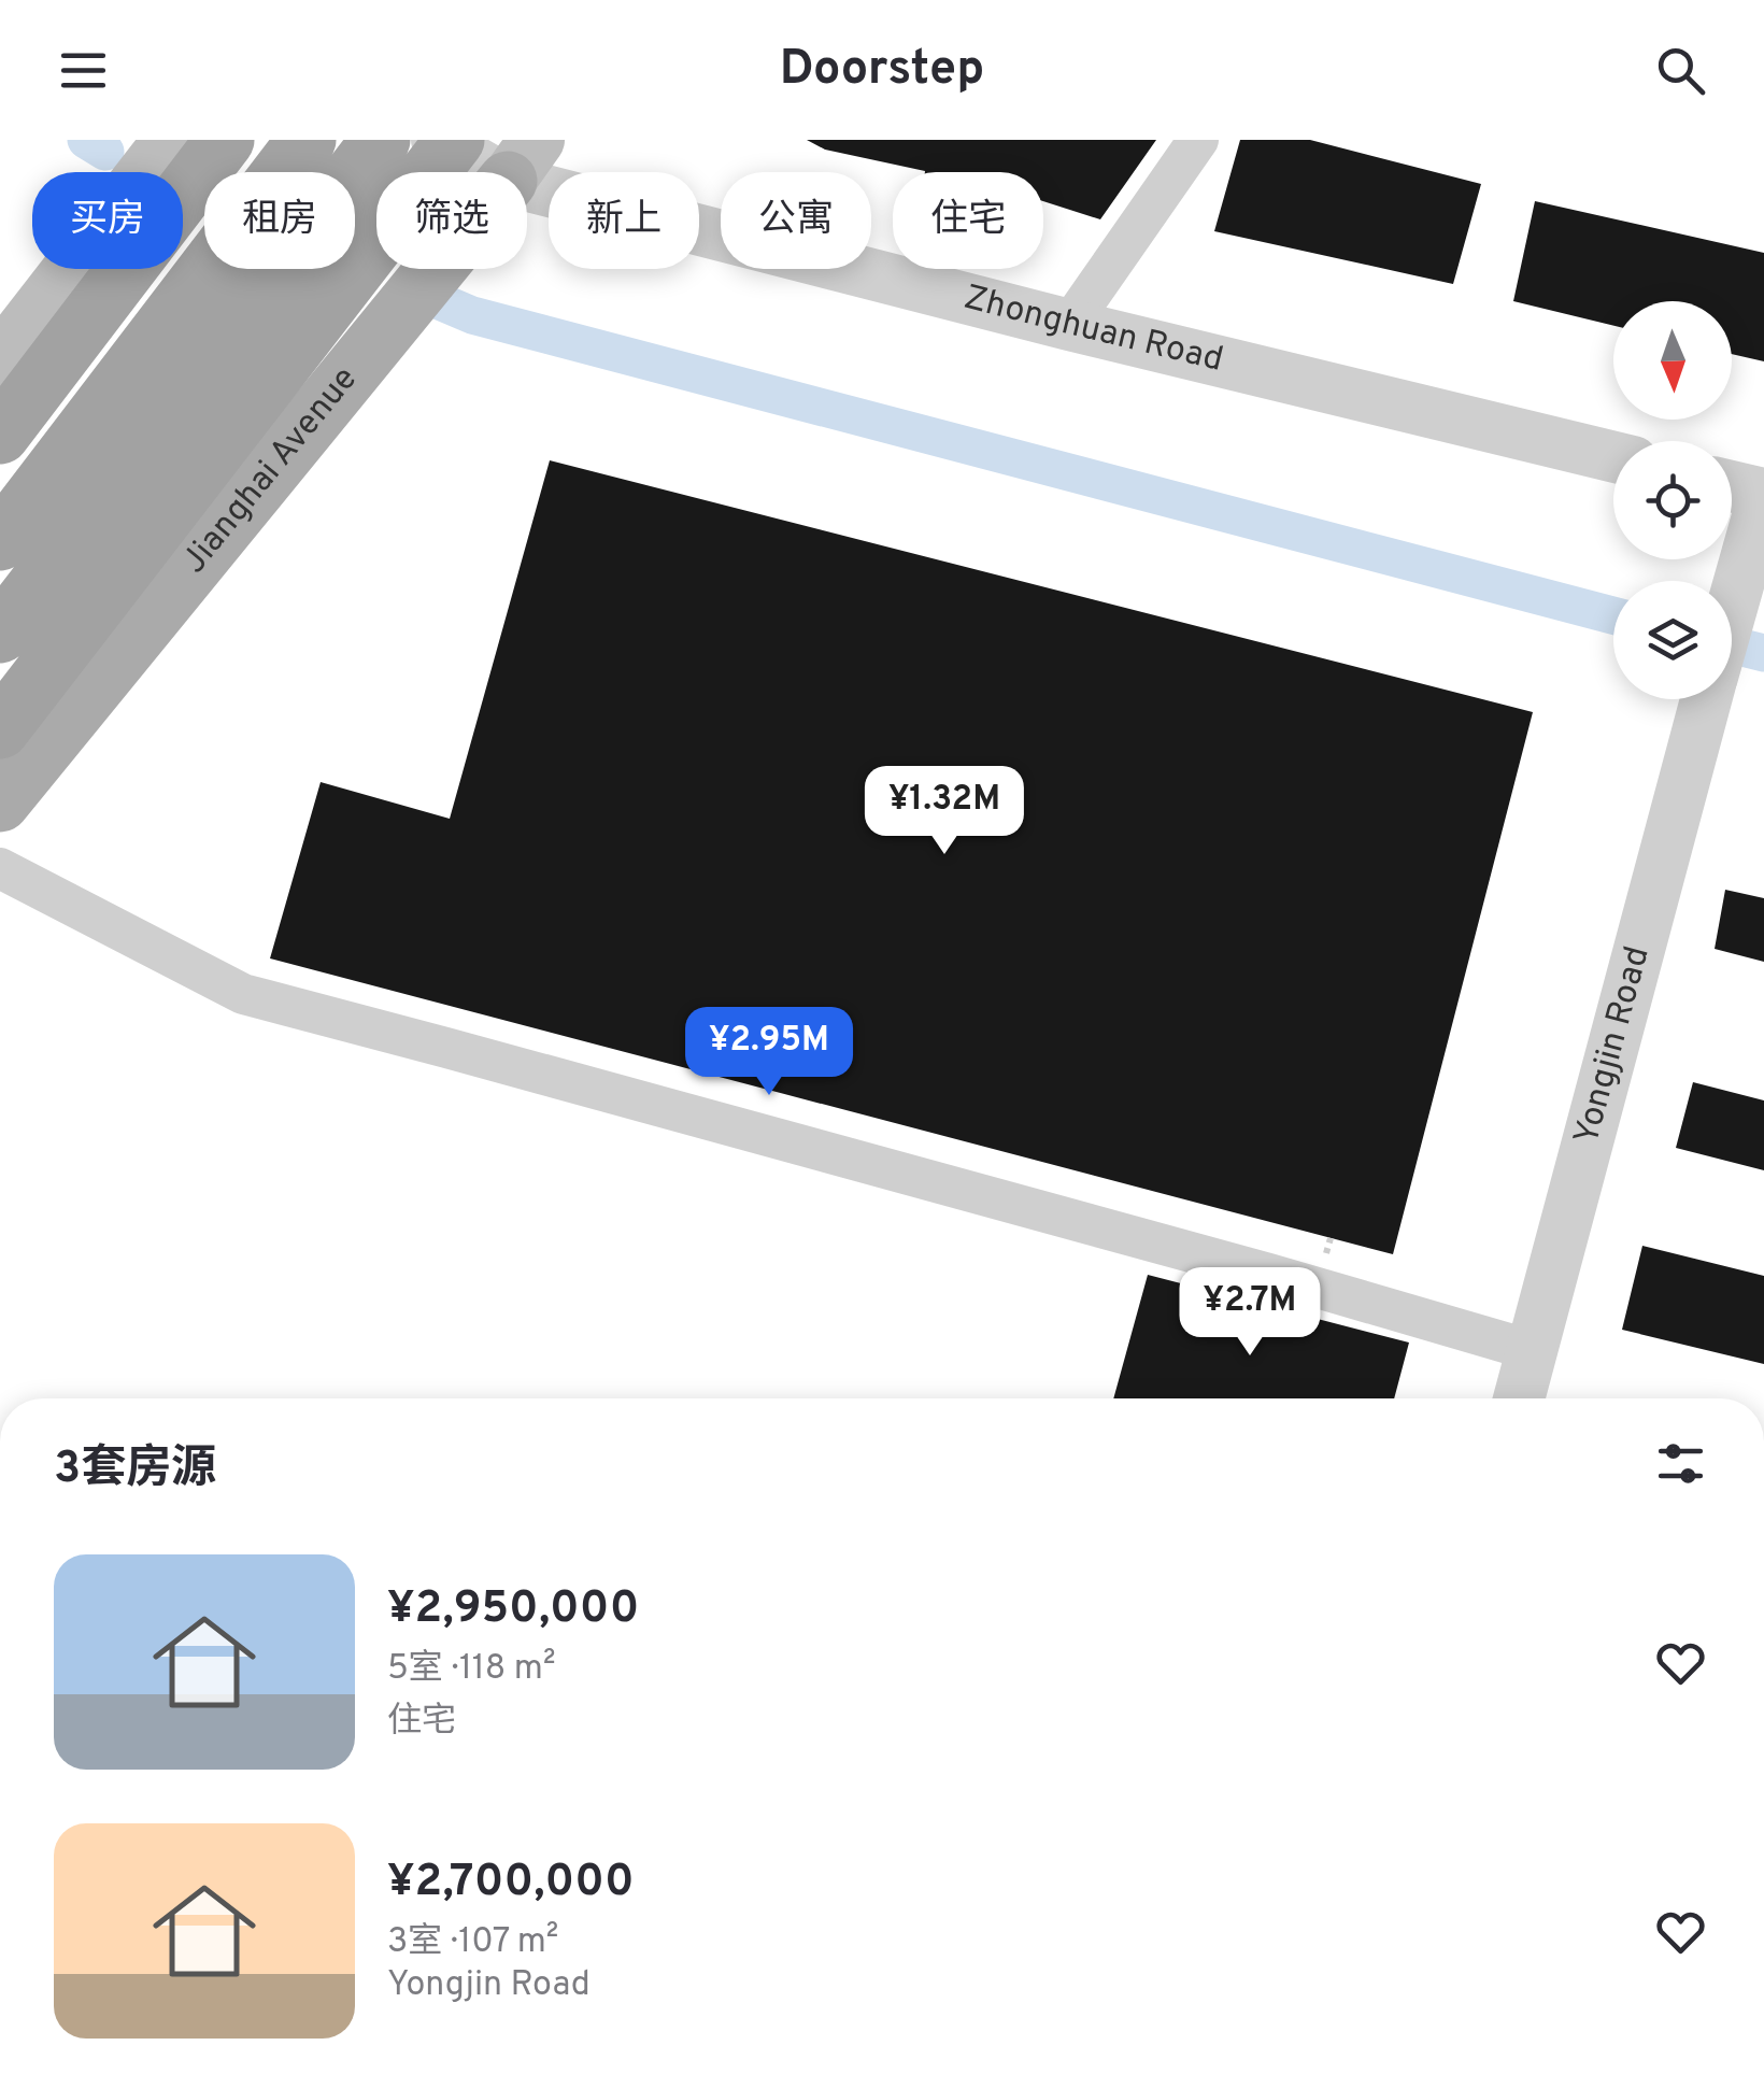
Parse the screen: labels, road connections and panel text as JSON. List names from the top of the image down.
{
  "streets": {
    "main road": ["Jianghai Avenue"],
    "street": ["Zhonghuan Road", "Yongjin Road"]
  },
  "crossings": [
    ["Zhonghuan Road", "Jianghai Avenue"]
  ],
  "north": "bottom",
  "page": {
    "header": "Doorstep",
    "chip": [
      "买房",
      "租房",
      "筛选",
      "新上",
      "公寓",
      "住宅"
    ],
    "price": ["¥1.32M", "¥2.95M", "¥2.7M"],
    "heading": "3套房源",
    "list": [
      {
        "name": "¥2,950,000",
        "note": "5室 · 118 m² · 住宅"
      },
      {
        "name": "¥2,700,000",
        "note": "3室 · 107 m² · Yongjin Road"
      }
    ]
  }
}
